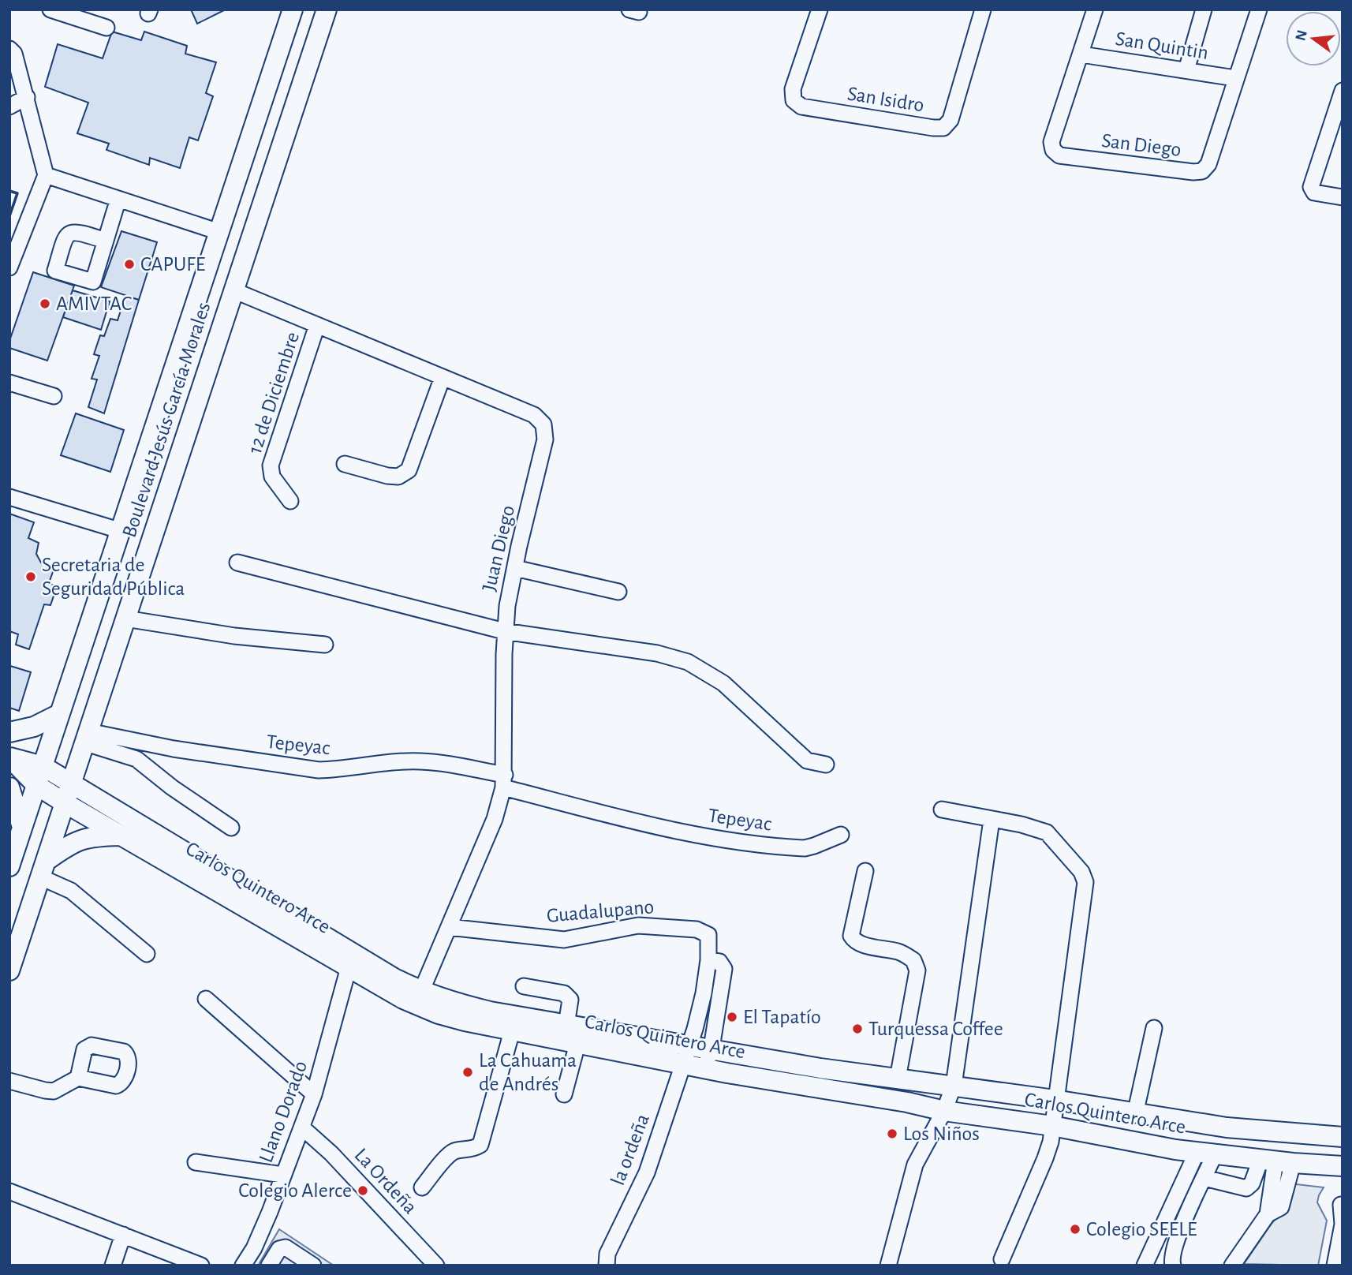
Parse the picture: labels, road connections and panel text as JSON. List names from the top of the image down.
{
  "streets": {
    "main road": ["Boulevard Jesús García Morales", "Carlos Quintero Arce"],
    "street": [
      "San Quintin",
      "San Isidro",
      "San Diego",
      "12 de Diciembre",
      "Juan Diego",
      "Tepeyac",
      "Guadalupano",
      "Llano Dorado",
      "la ordeña",
      "La Ordeña"
    ]
  },
  "crossings": [
    ["San Quintin", "San Diego"],
    ["12 de Diciembre", "Juan Diego"],
    ["Boulevard Jesús García Morales", "Juan Diego"],
    ["Boulevard Jesús García Morales", "Tepeyac"],
    ["Boulevard Jesús García Morales", "Carlos Quintero Arce"],
    ["Juan Diego", "Tepeyac"],
    ["Juan Diego", "Carlos Quintero Arce"],
    ["Juan Diego", "Guadalupano"],
    ["Carlos Quintero Arce", "Guadalupano"],
    ["Carlos Quintero Arce", "Llano Dorado"],
    ["Carlos Quintero Arce", "la ordeña"],
    ["Guadalupano", "la ordeña"],
    ["Llano Dorado", "La Ordeña"]
  ],
  "places": [
    "CAPUFE",
    "AMIVTAC",
    "Secretaria de Seguridad Pública",
    "El Tapatío",
    "Turquessa Coffee",
    "La Cahuama de Andrés",
    "Los Niños",
    "Colegio Alerce",
    "Colegio SEELE"
  ],
  "north": "left"
}
